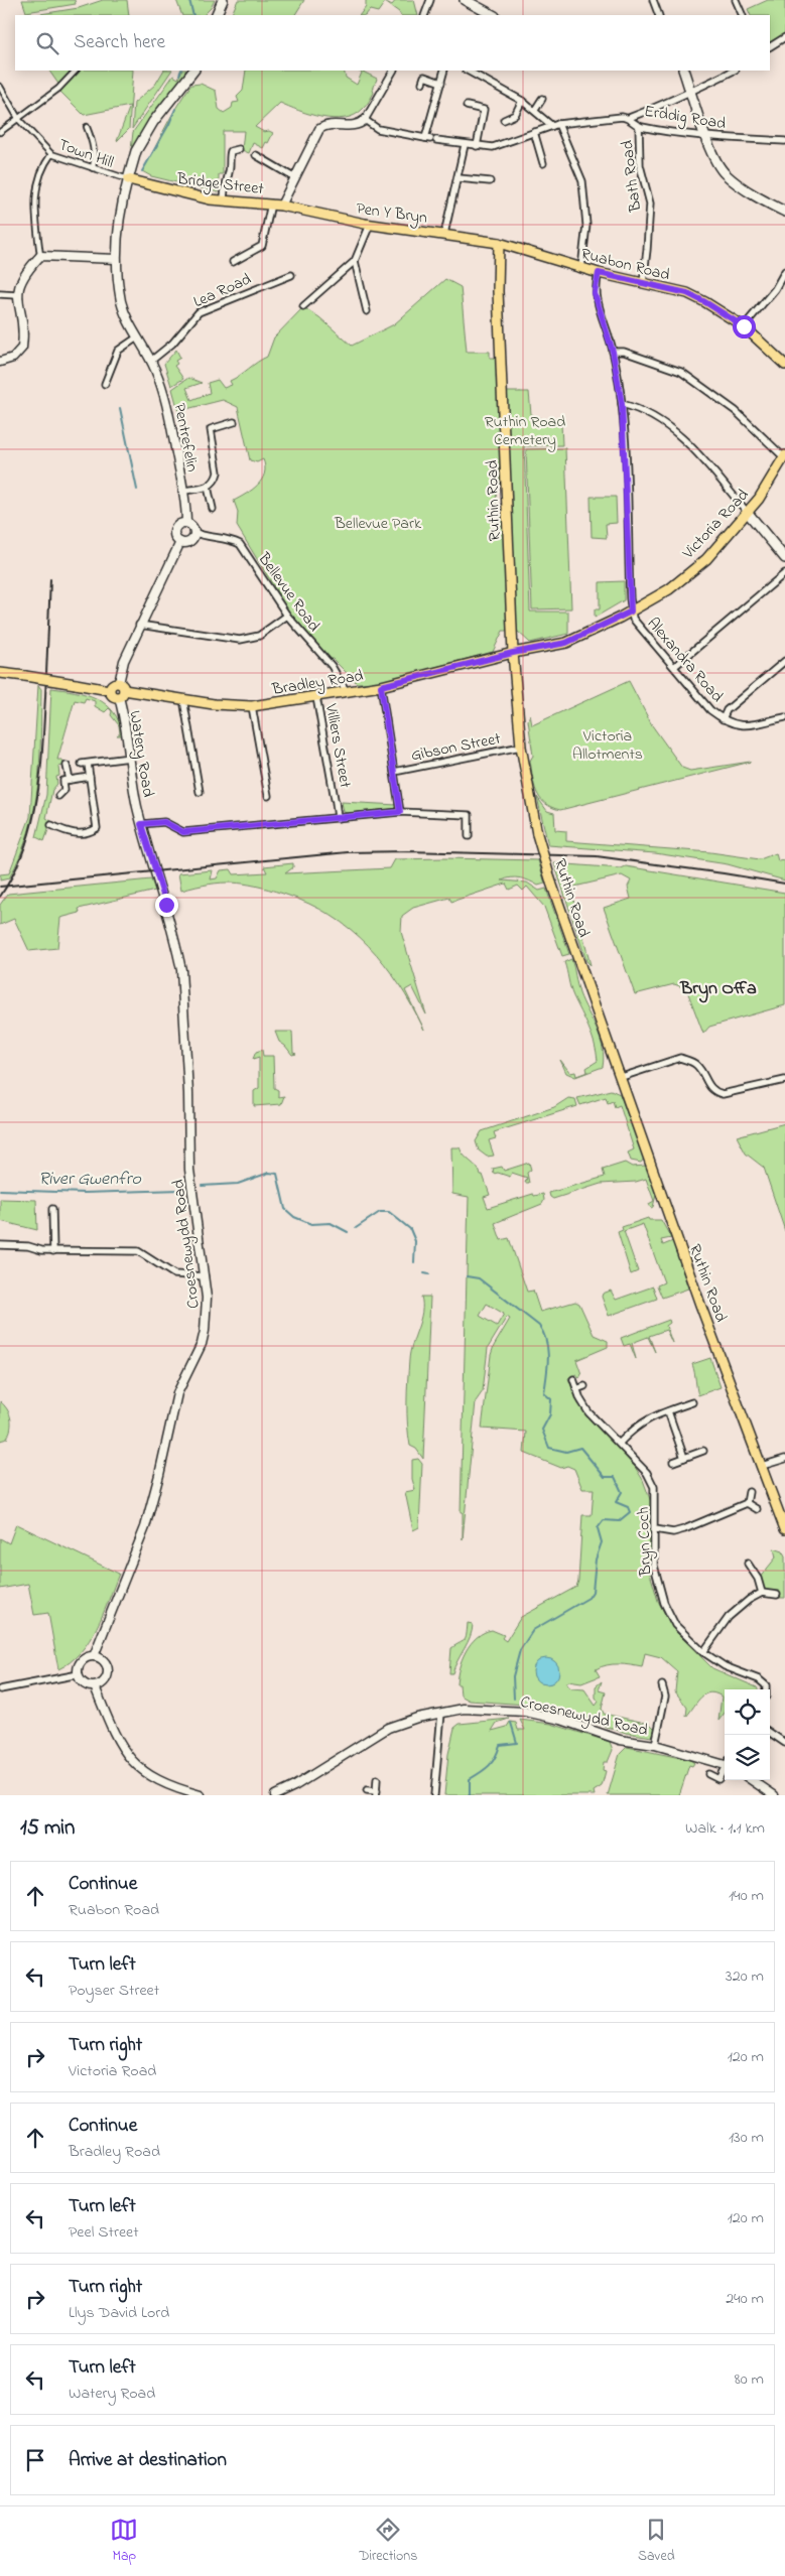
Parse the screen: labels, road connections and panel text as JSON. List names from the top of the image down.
{
  "streets": {
    "main road": [
      "Bridge Street",
      "Pen Y Bryn",
      "Ruabon Road",
      "Ruthin Road",
      "Victoria Road",
      "Bradley Road"
    ],
    "street": [
      "Erddig Road",
      "Town Hill",
      "Bath Road",
      "Lea Road",
      "Pentrefelin",
      "Bellevue Road",
      "Alexandra Road",
      "Villiers Street",
      "Gibson Street",
      "Watery Road",
      "Croesnewydd Road",
      "Bryn Coch"
    ]
  },
  "crossings": [
    ["Erddig Road", "Bath Road"],
    ["Town Hill", "Bridge Street"],
    ["Town Hill", "Pentrefelin"],
    ["Bath Road", "Ruabon Road"],
    ["Bridge Street", "Pen Y Bryn"],
    ["Bridge Street", "Pentrefelin"],
    ["Pen Y Bryn", "Ruabon Road"],
    ["Pen Y Bryn", "Ruthin Road"],
    ["Ruabon Road", "Ruthin Road"],
    ["Lea Road", "Pentrefelin"],
    ["Pentrefelin", "Bellevue Road"],
    ["Pentrefelin", "Watery Road"],
    ["Ruthin Road", "Victoria Road"],
    ["Ruthin Road", "Bradley Road"],
    ["Ruthin Road", "Gibson Street"],
    ["Victoria Road", "Alexandra Road"],
    ["Victoria Road", "Bradley Road"],
    ["Bellevue Road", "Bradley Road"],
    ["Bellevue Road", "Watery Road"],
    ["Bradley Road", "Villiers Street"],
    ["Bradley Road", "Watery Road"],
    ["Watery Road", "Croesnewydd Road"]
  ],
  "districts": ["Bryn Offa"],
  "water": ["River Gwenfro"],
  "parks": ["Ruthin Road Cemetery", "Bellevue Park", "Victoria Allotments"],
  "page": {
    "search": "Search here",
    "heading": ["15 min", "Walk · 1.1 km"],
    "list": [
      ["Continue", "Ruabon Road", "140 m"],
      ["Turn left", "Poyser Street", "320 m"],
      ["Turn right", "Victoria Road", "120 m"],
      ["Continue", "Bradley Road", "130 m"],
      ["Turn left", "Peel Street", "120 m"],
      ["Turn right", "Llys David Lord", "240 m"],
      ["Turn left", "Watery Road", "80 m"],
      "Arrive at destination"
    ],
    "nav": ["Map", "Directions", "Saved"]
  }
}
